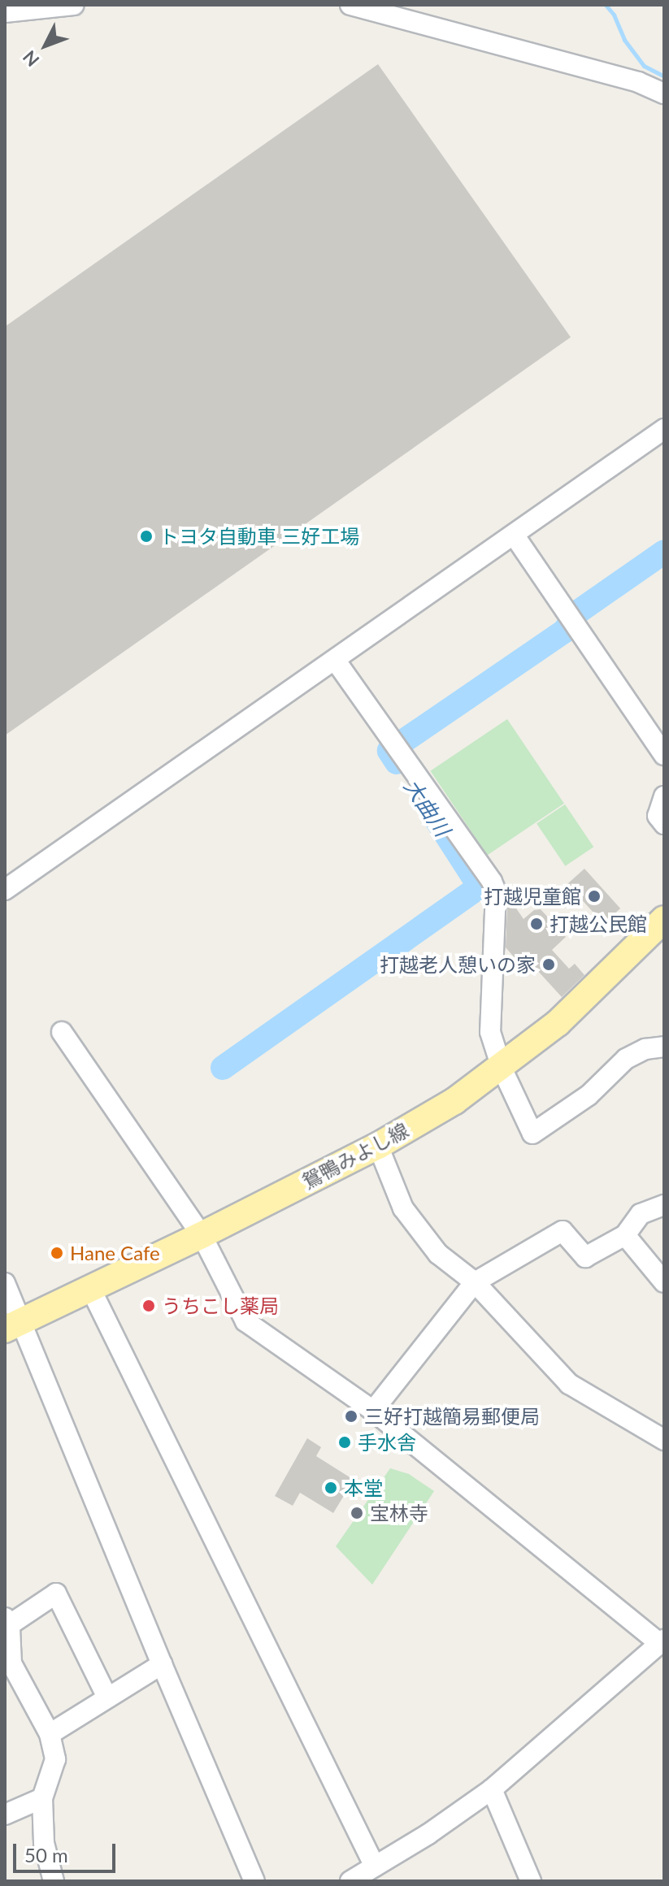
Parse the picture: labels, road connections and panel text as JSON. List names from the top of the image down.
{
  "streets": {
    "main road": ["鴛鴨みよし線"]
  },
  "water": ["大曲川"],
  "places": [
    "トヨタ自動車 三好工場",
    "打越児童館",
    "打越公民館",
    "打越老人憩いの家",
    "Hane Cafe",
    "うちこし薬局",
    "三好打越簡易郵便局",
    "手水舎",
    "本堂",
    "宝林寺"
  ],
  "scale_bar": "50 m",
  "north": "bottom left"
}
